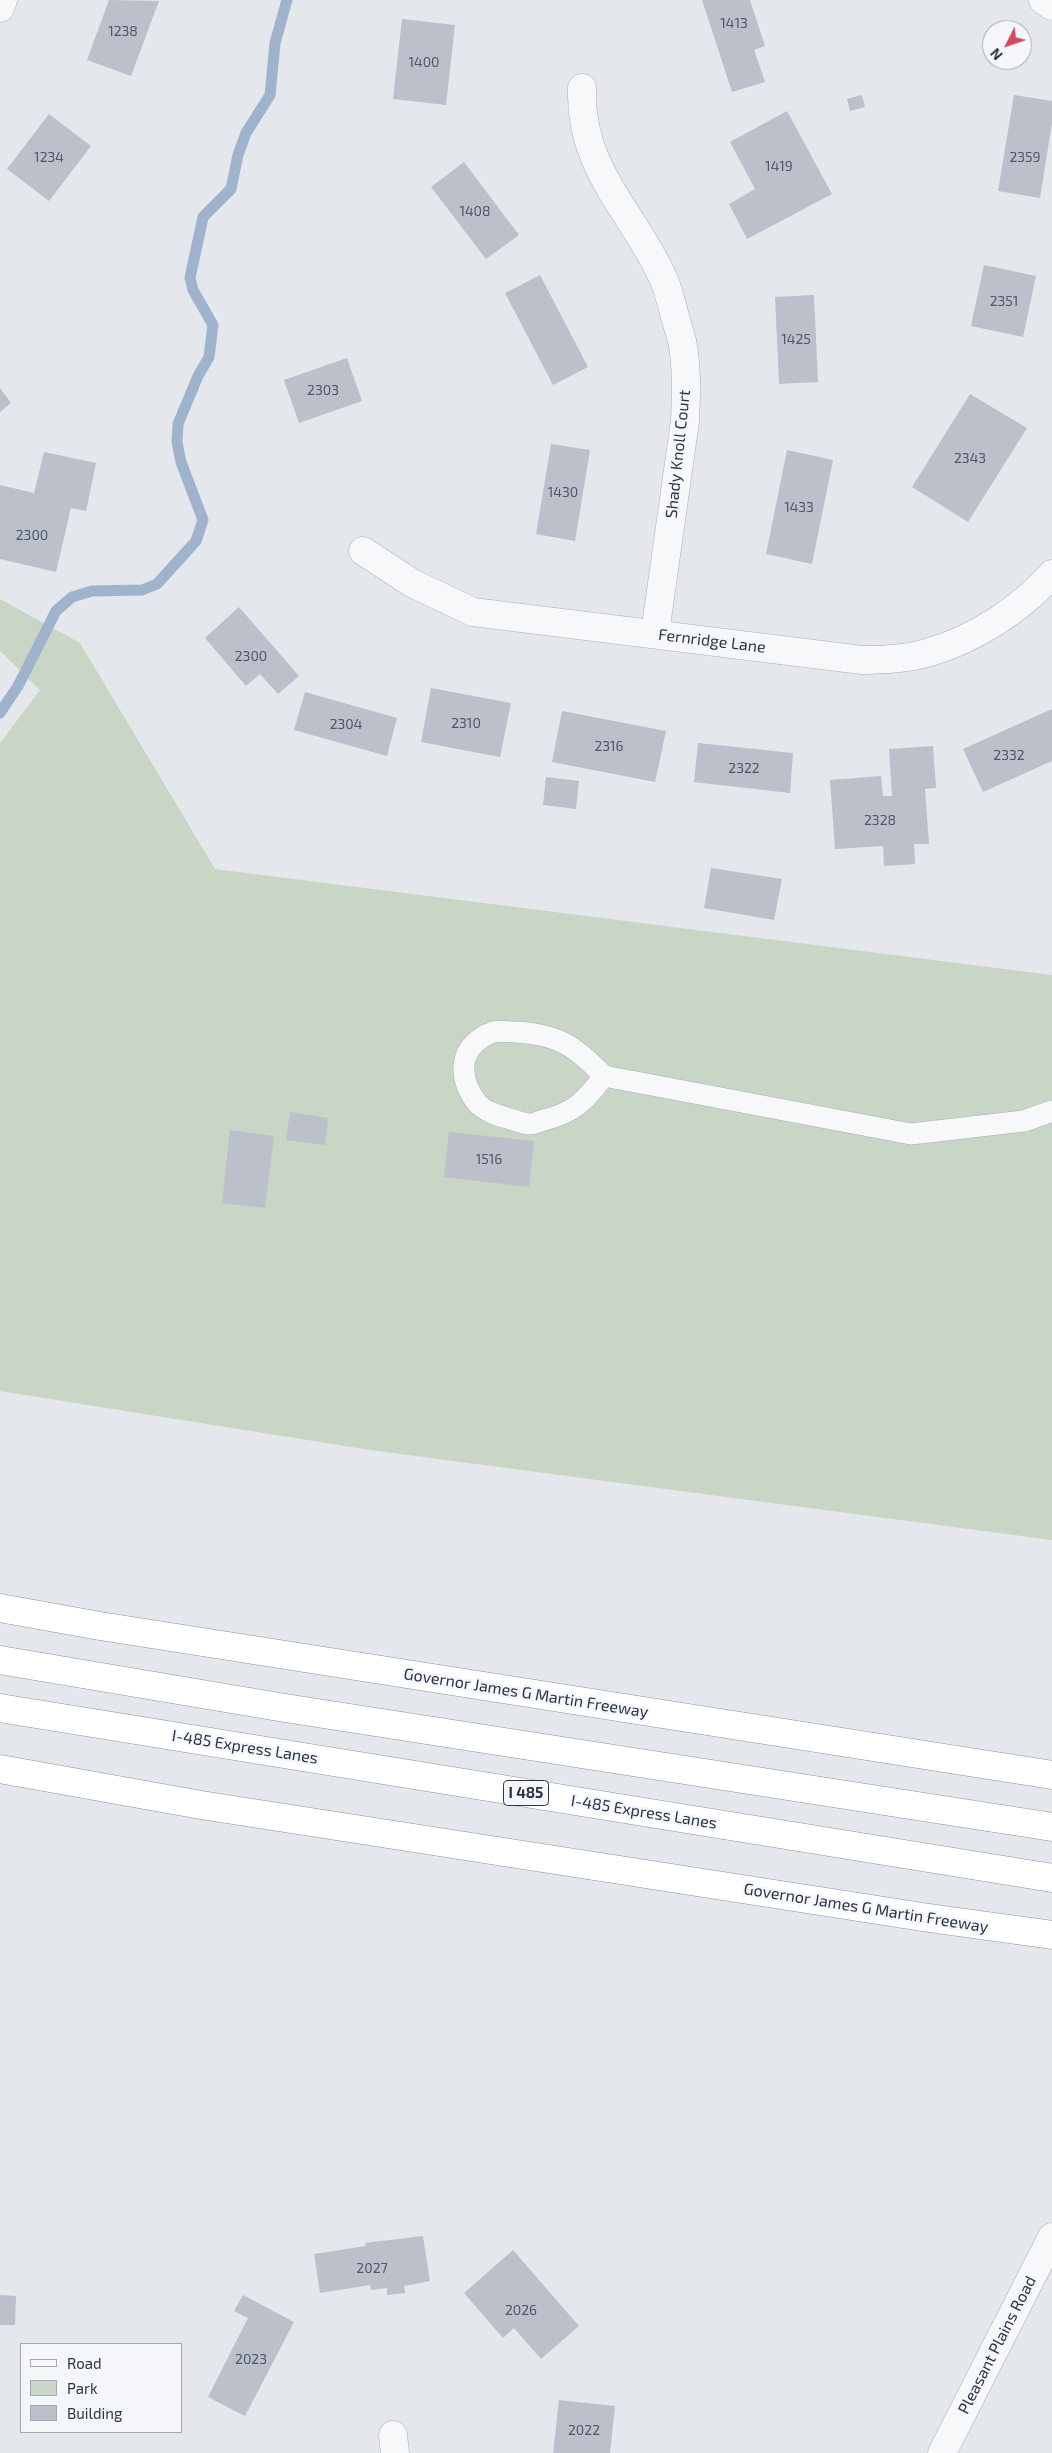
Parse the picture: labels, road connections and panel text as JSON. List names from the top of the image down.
{
  "streets": {
    "highway": ["Governor James G Martin Freeway", "I-485 Express Lanes", "I 485"],
    "street": ["Shady Knoll Court", "Fernridge Lane", "Pleasant Plains Road"]
  },
  "crossings": [
    ["Shady Knoll Court", "Fernridge Lane"]
  ],
  "house_numbers": [
    "1413",
    "1238",
    "1400",
    "1234",
    "2359",
    "1419",
    "1408",
    "2351",
    "1425",
    "2303",
    "2343",
    "1430",
    "1433",
    "2300",
    "2300",
    "2310",
    "2304",
    "2316",
    "2332",
    "2322",
    "2328",
    "1516",
    "2027",
    "2026",
    "2023",
    "2022"
  ],
  "legend": ["Road", "Park", "Building"],
  "north": "bottom left"
}
